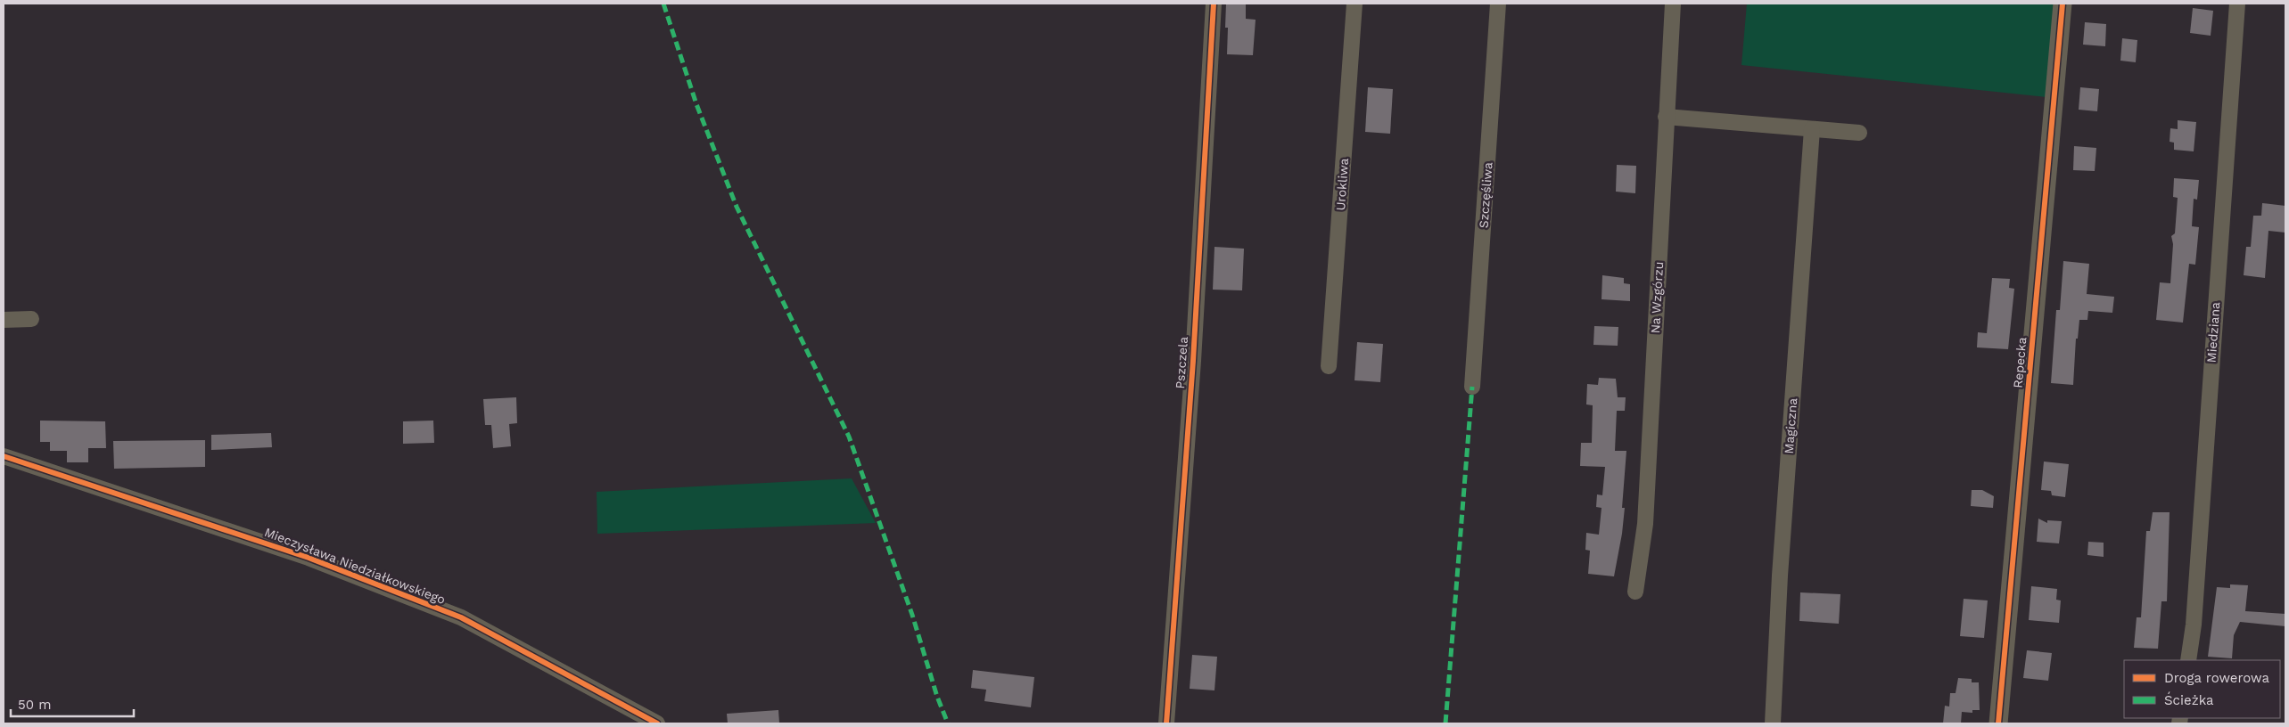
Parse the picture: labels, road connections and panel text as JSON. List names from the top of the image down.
{
  "streets": {
    "street": [
      "Urokliwa",
      "Szczęśliwa",
      "Na Wzgórzu",
      "Miedziana",
      "Pszczela",
      "Repecka",
      "Magiczna",
      "Mieczysława Niedziałkowskiego"
    ]
  },
  "legend": ["Droga rowerowa", "Ścieżka"],
  "scale_bar": "50 m"
}
